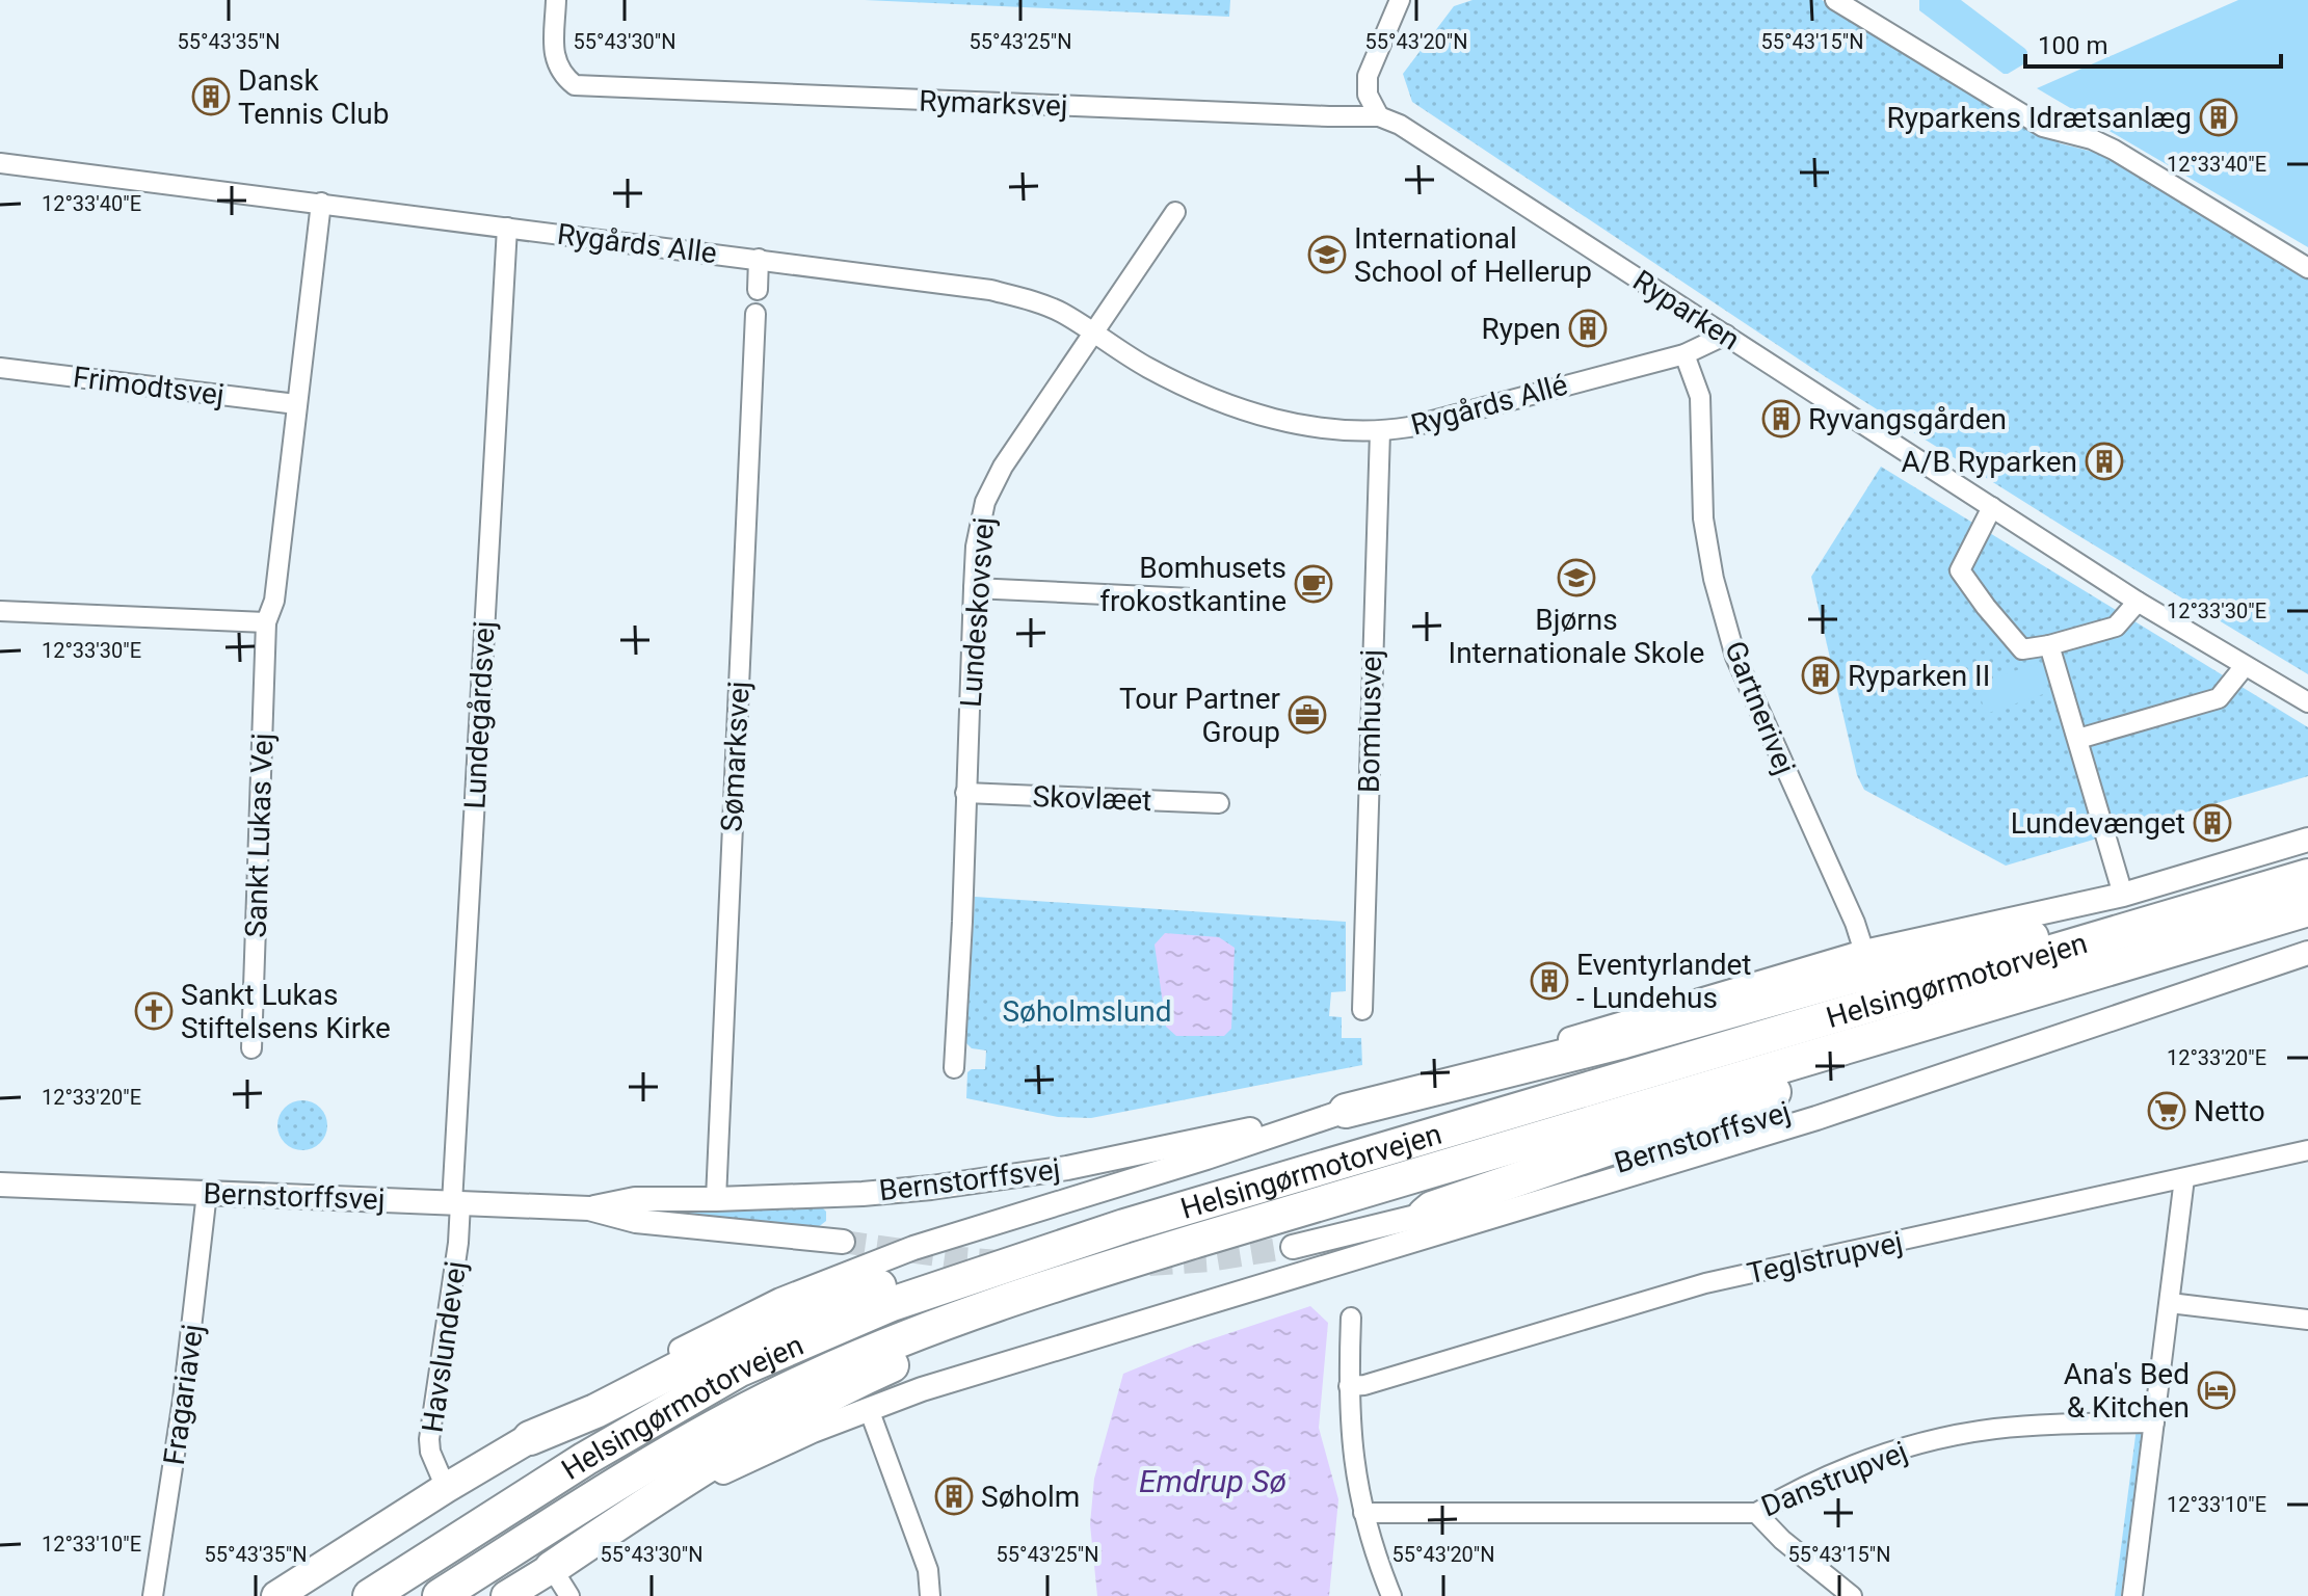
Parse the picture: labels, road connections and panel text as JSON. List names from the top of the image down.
{
  "streets": {
    "highway": ["Helsingørmotorvejen"],
    "street": [
      "Rymarksvej",
      "Rygårds Alle",
      "Ryparken",
      "Frimodtsvej",
      "Rygårds Allé",
      "Lundeskovsvej",
      "Gartnerivej",
      "Lundegårdsvej",
      "Bomhusvej",
      "Sømarksvej",
      "Skovlæet",
      "Sankt Lukas Vej",
      "Bernstorffsvej",
      "Teglstrupvej",
      "Havslundevej",
      "Fragariavej",
      "Danstrupvej"
    ]
  },
  "crossings": [
    ["Rymarksvej", "Ryparken"],
    ["Rygårds Alle", "Rygårds Allé"],
    ["Rygårds Alle", "Lundeskovsvej"],
    ["Rygårds Alle", "Lundegårdsvej"],
    ["Rygårds Alle", "Sankt Lukas Vej"],
    ["Ryparken", "Rygårds Allé"],
    ["Frimodtsvej", "Sankt Lukas Vej"],
    ["Rygårds Allé", "Gartnerivej"],
    ["Rygårds Allé", "Bomhusvej"],
    ["Lundeskovsvej", "Skovlæet"],
    ["Lundegårdsvej", "Bernstorffsvej"],
    ["Lundegårdsvej", "Havslundevej"],
    ["Sømarksvej", "Bernstorffsvej"],
    ["Bernstorffsvej", "Havslundevej"],
    ["Bernstorffsvej", "Fragariavej"]
  ],
  "water": ["Emdrup Sø"],
  "parks": ["Søholmslund"],
  "places": {
    "building": [
      "Dansk Tennis Club",
      "Ryparkens Idrætsanlæg",
      "Rypen",
      "Ryvangsgården",
      "A/B Ryparken",
      "Ryparken II",
      "Lundevænget",
      "Eventyrlandet - Lundehus",
      "Søholm"
    ],
    "school or university": ["International School of Hellerup", "Bjørns Internationale Skole"],
    "cafe": ["Bomhusets frokostkantine"],
    "office": ["Tour Partner Group"],
    "church": ["Sankt Lukas Stiftelsens Kirke"],
    "supermarket": ["Netto"],
    "hotel": ["Ana's Bed & Kitchen"]
  },
  "scale_bar": "100 m",
  "coordinates": [
    "55°43'35\"N",
    "55°43'30\"N",
    "55°43'25\"N",
    "55°43'20\"N",
    "55°43'15\"N",
    "12°33'40\"E",
    "12°33'30\"E",
    "12°33'20\"E",
    "12°33'10\"E"
  ]
}
